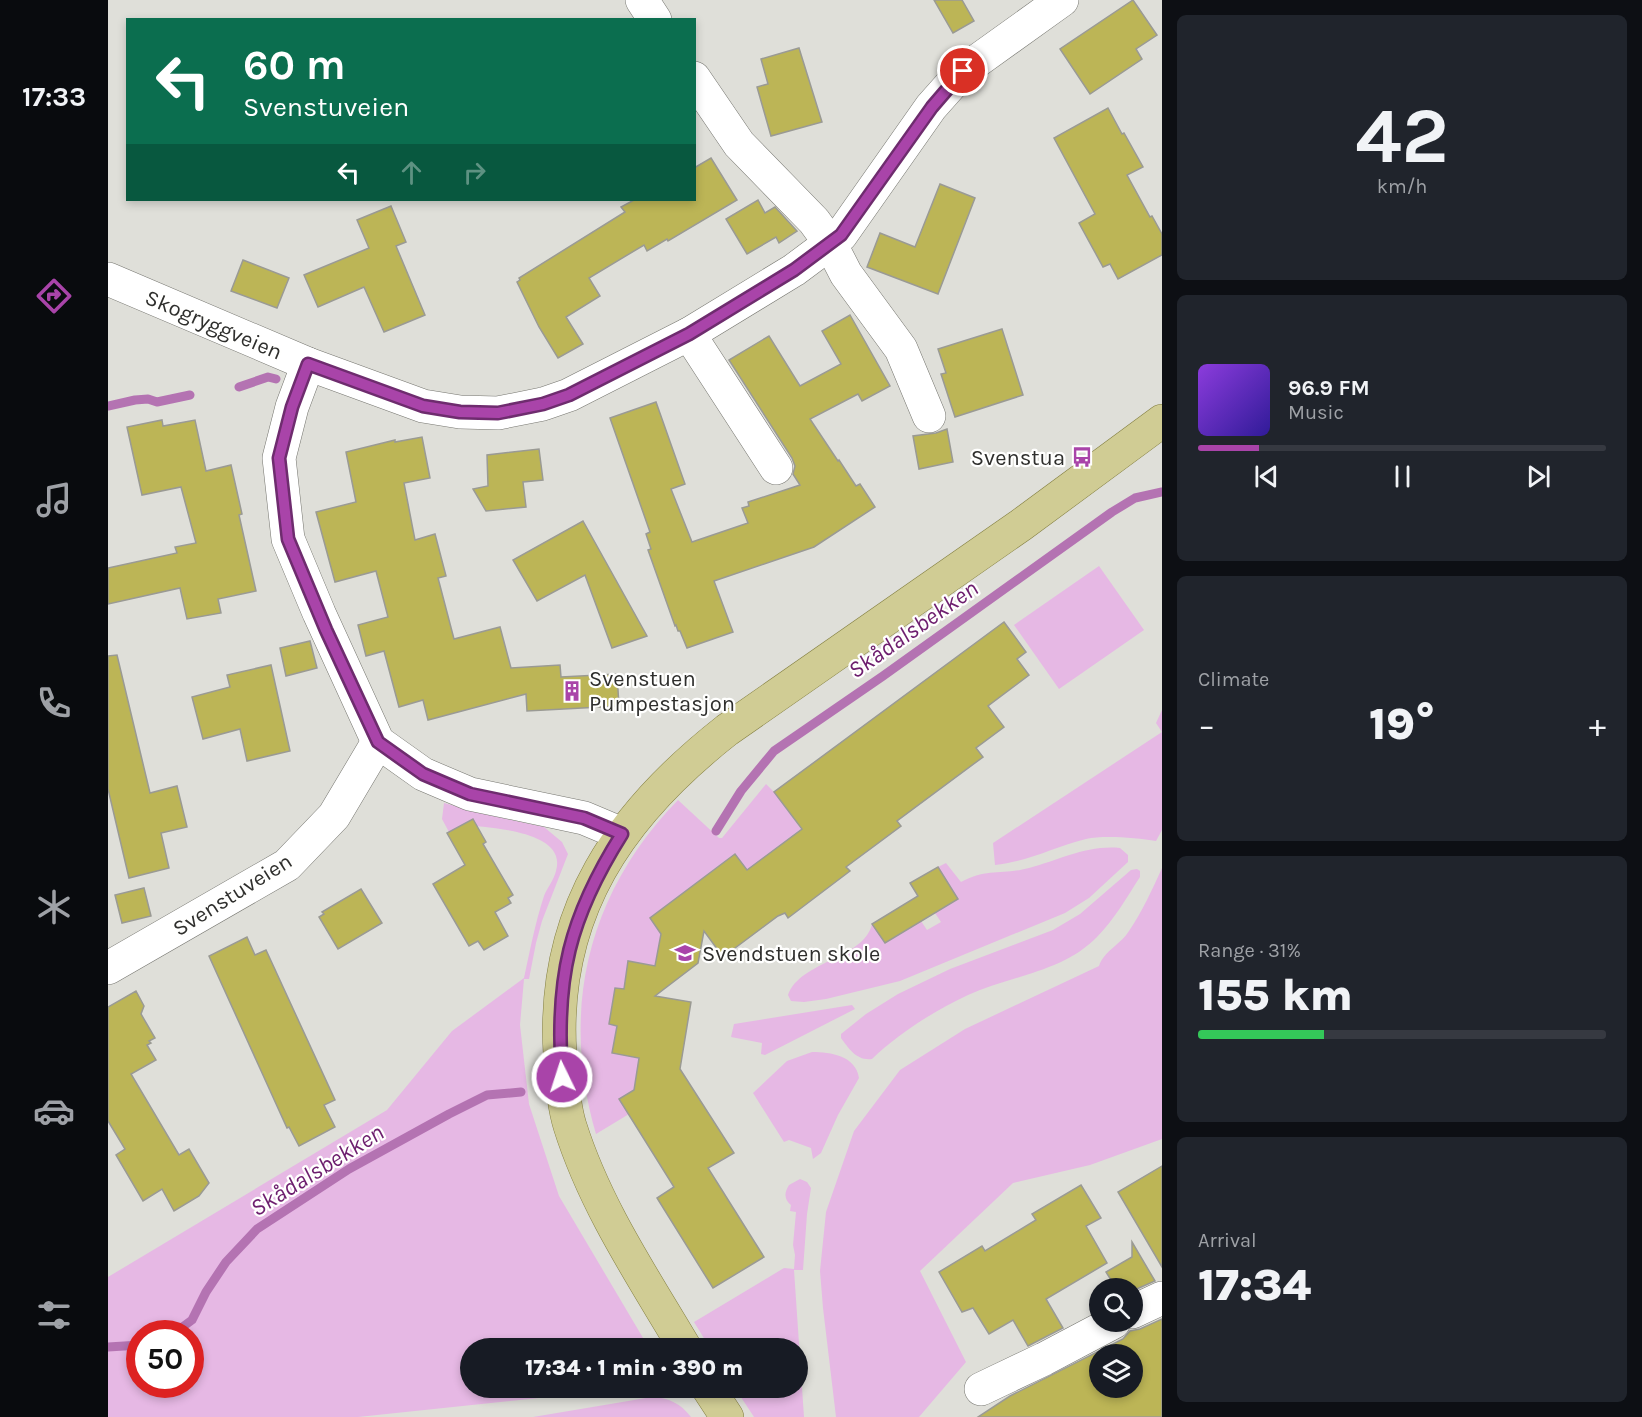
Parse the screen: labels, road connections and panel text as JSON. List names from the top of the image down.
{
  "streets": {
    "street": ["Skogryggveien", "Svenstuveien"]
  },
  "water": ["Skådalsbekken"],
  "places": {
    "bus stop": ["Svenstua"],
    "building": ["Svenstuen Pumpestasjon"],
    "school or university": ["Svendstuen skole"]
  },
  "page": {
    "tabs": "17:33",
    "tile": [
      ["42", "km/h"],
      "Climate",
      ["Range · 31%", "155 km"],
      ["Arrival", "17:34"]
    ],
    "turn": ["60 m", "Svenstuveien"],
    "song": ["96.9 FM", "Music"],
    "heat": ["−", "19°", "+"],
    "limit": "50",
    "trip": "17:34 · 1 min · 390 m"
  }
}
